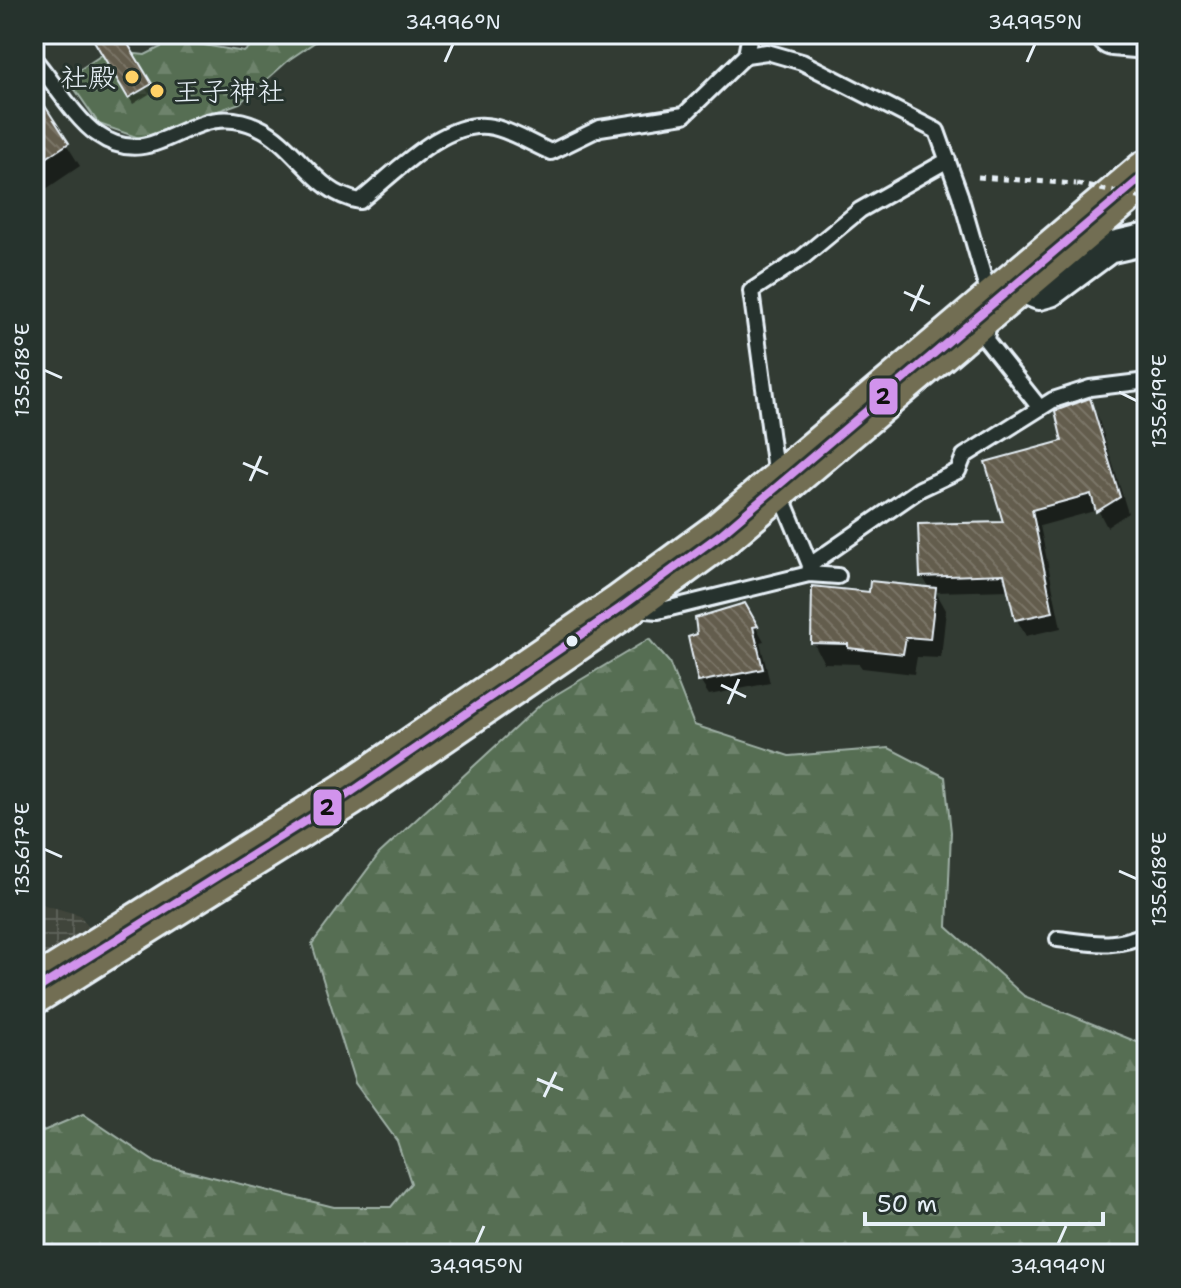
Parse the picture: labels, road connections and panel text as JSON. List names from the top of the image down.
{
  "places": ["社殿", "王子神社"],
  "lines": ["transit line 2"],
  "scale_bar": "50 m",
  "coordinates": [
    "34.996°N",
    "34.995°N",
    "135.618°E",
    "135.619°E",
    "135.617°E",
    "34.994°N"
  ]
}
